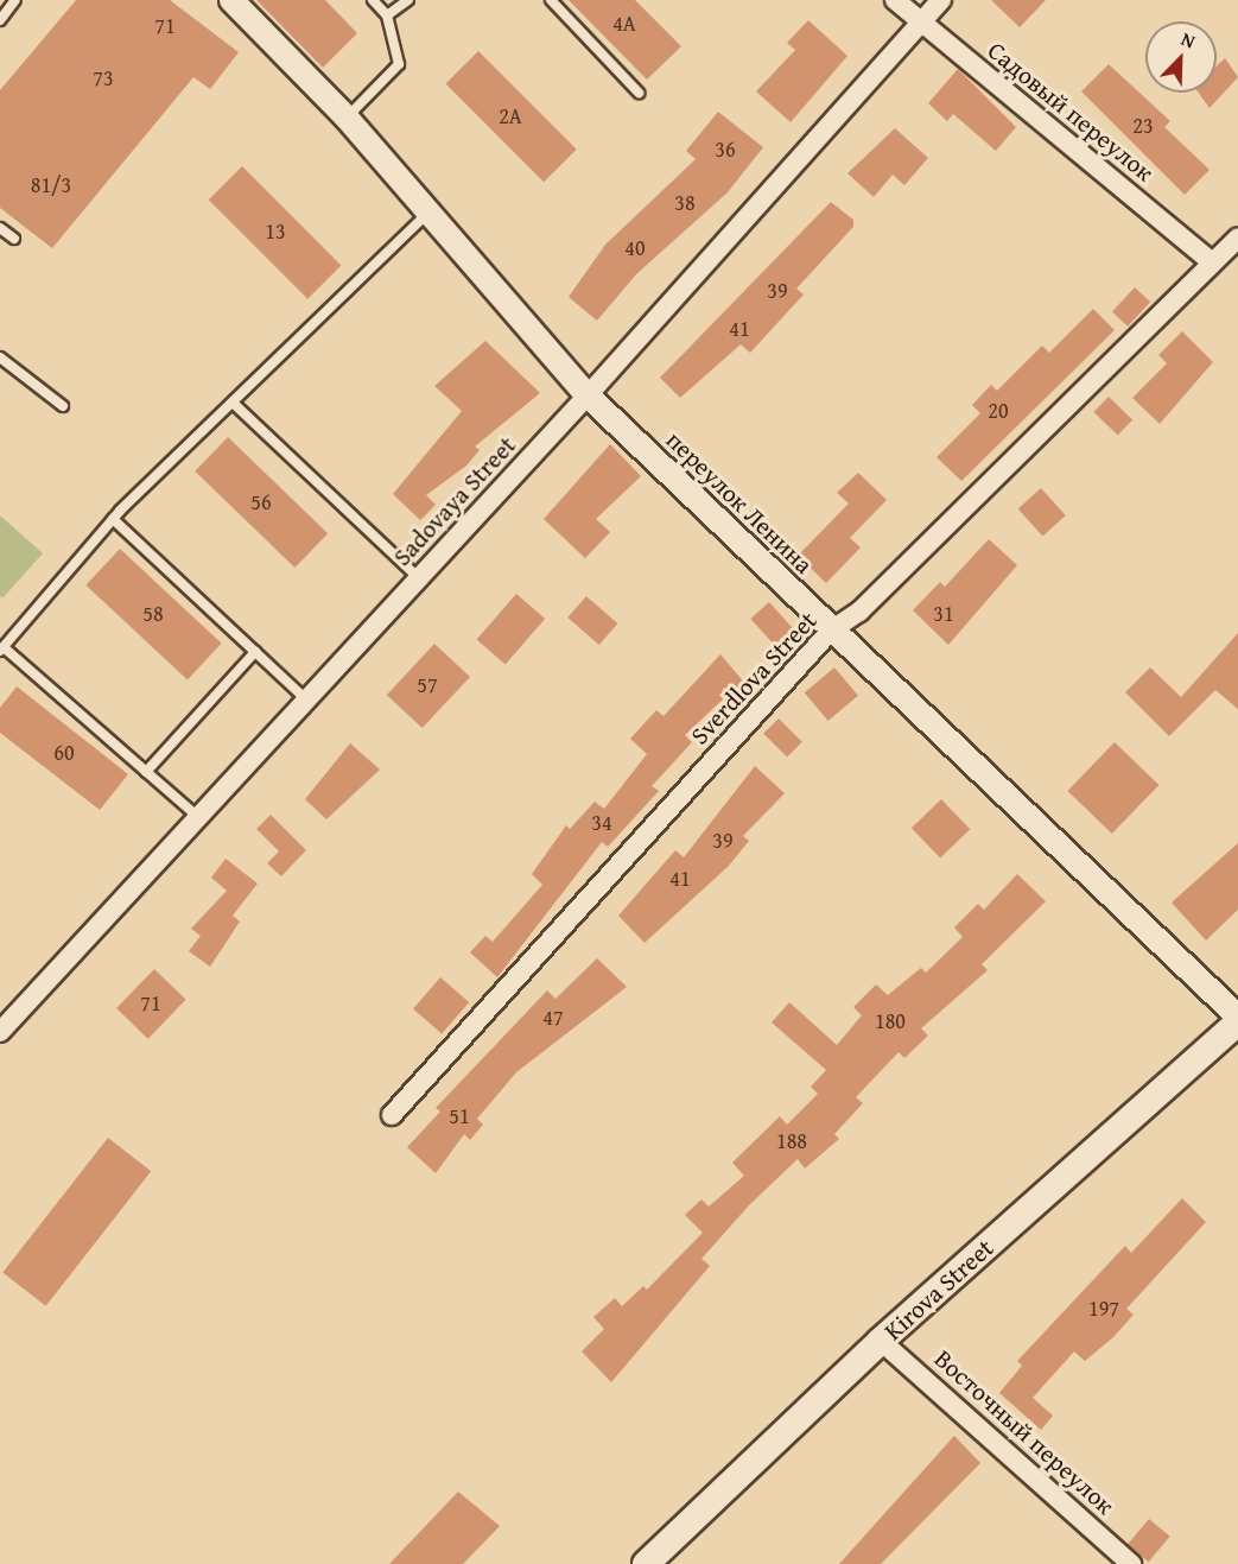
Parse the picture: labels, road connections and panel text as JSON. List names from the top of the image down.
{
  "streets": {
    "main road": ["Kirova Street"],
    "street": [
      "Садовый переулок",
      "Sadovaya Street",
      "переулок Ленина",
      "Sverdlova Street",
      "Восточный переулок"
    ]
  },
  "crossings": [
    ["Садовый переулок", "Sadovaya Street"],
    ["Садовый переулок", "Sverdlova Street"],
    ["Sadovaya Street", "переулок Ленина"],
    ["переулок Ленина", "Sverdlova Street"],
    ["Kirova Street", "Восточный переулок"]
  ],
  "house_numbers": [
    "4А",
    "71",
    "73",
    "2А",
    "23",
    "36",
    "81/3",
    "38",
    "13",
    "40",
    "39",
    "41",
    "20",
    "56",
    "58",
    "31",
    "57",
    "60",
    "34",
    "39",
    "41",
    "71",
    "47",
    "180",
    "51",
    "188",
    "197"
  ],
  "north": "top right"
}
